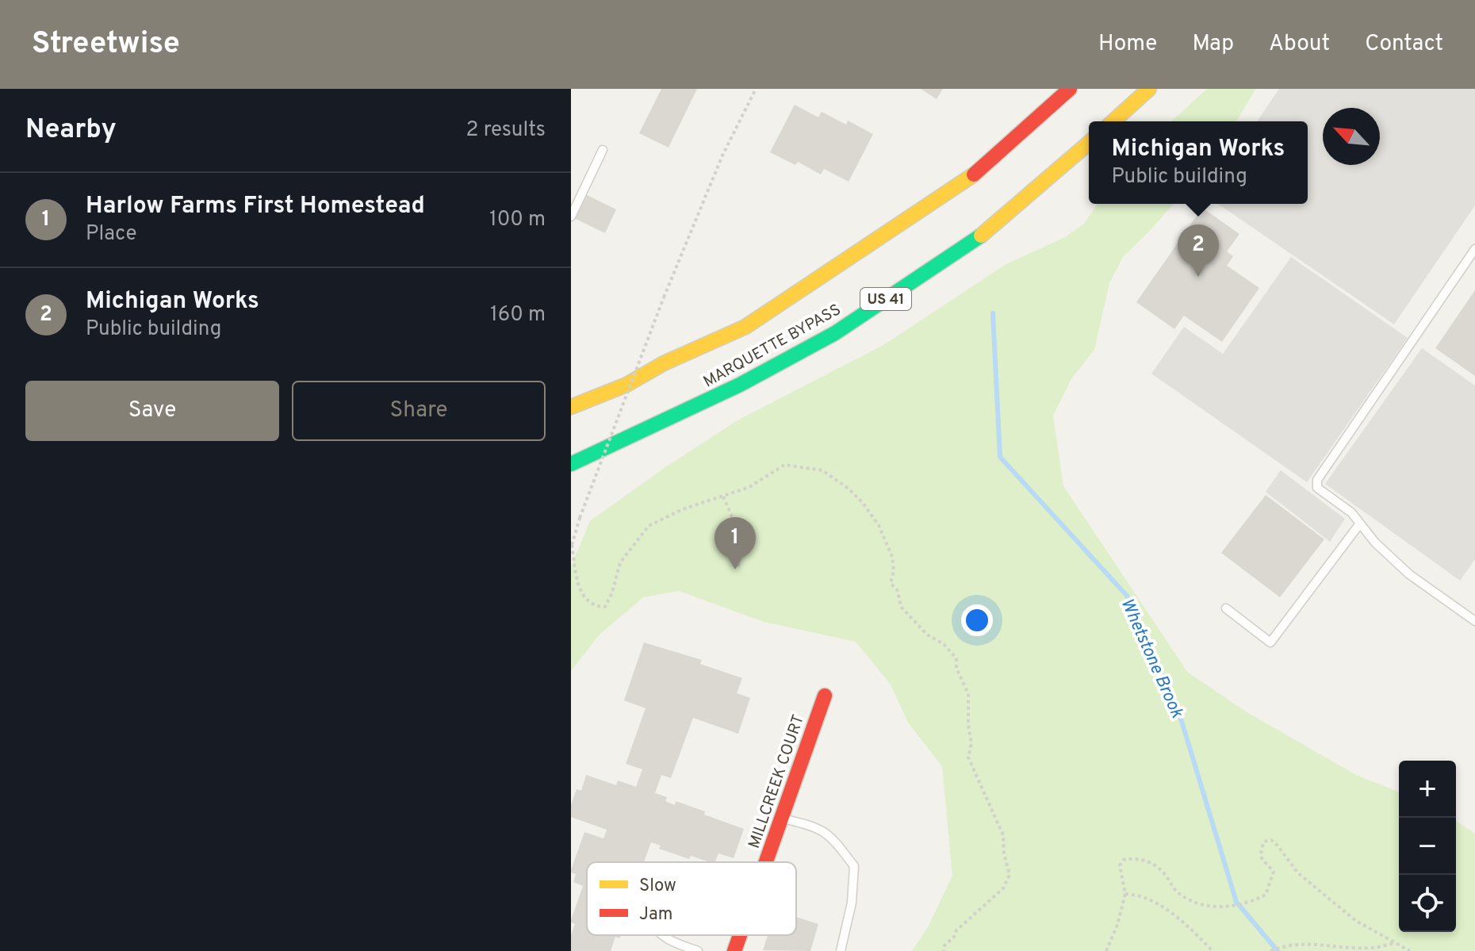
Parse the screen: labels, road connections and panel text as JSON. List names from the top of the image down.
{
  "streets": {
    "main road": ["US 41", "MARQUETTE BYPASS", "MILLCREEK COURT"]
  },
  "water": ["Whetstone Brook"],
  "legend": ["Slow", "Jam"],
  "north": "top left",
  "page": {
    "header": "Streetwise",
    "nav": [
      "Home",
      "Map",
      "About",
      "Contact"
    ],
    "heading": ["Nearby", "2 results"],
    "popup": ["Michigan Works", "Public building"],
    "list": [
      {
        "mark": "1",
        "name": "Harlow Farms First Homestead",
        "note": "Place",
        "value": "100 m"
      },
      {
        "mark": "2",
        "name": "Michigan Works",
        "note": "Public building",
        "value": "160 m"
      }
    ],
    "pins": ["2", "1"],
    "buttons": ["Save", "Share"],
    "map_buttons": ["+", "−"]
  }
}
